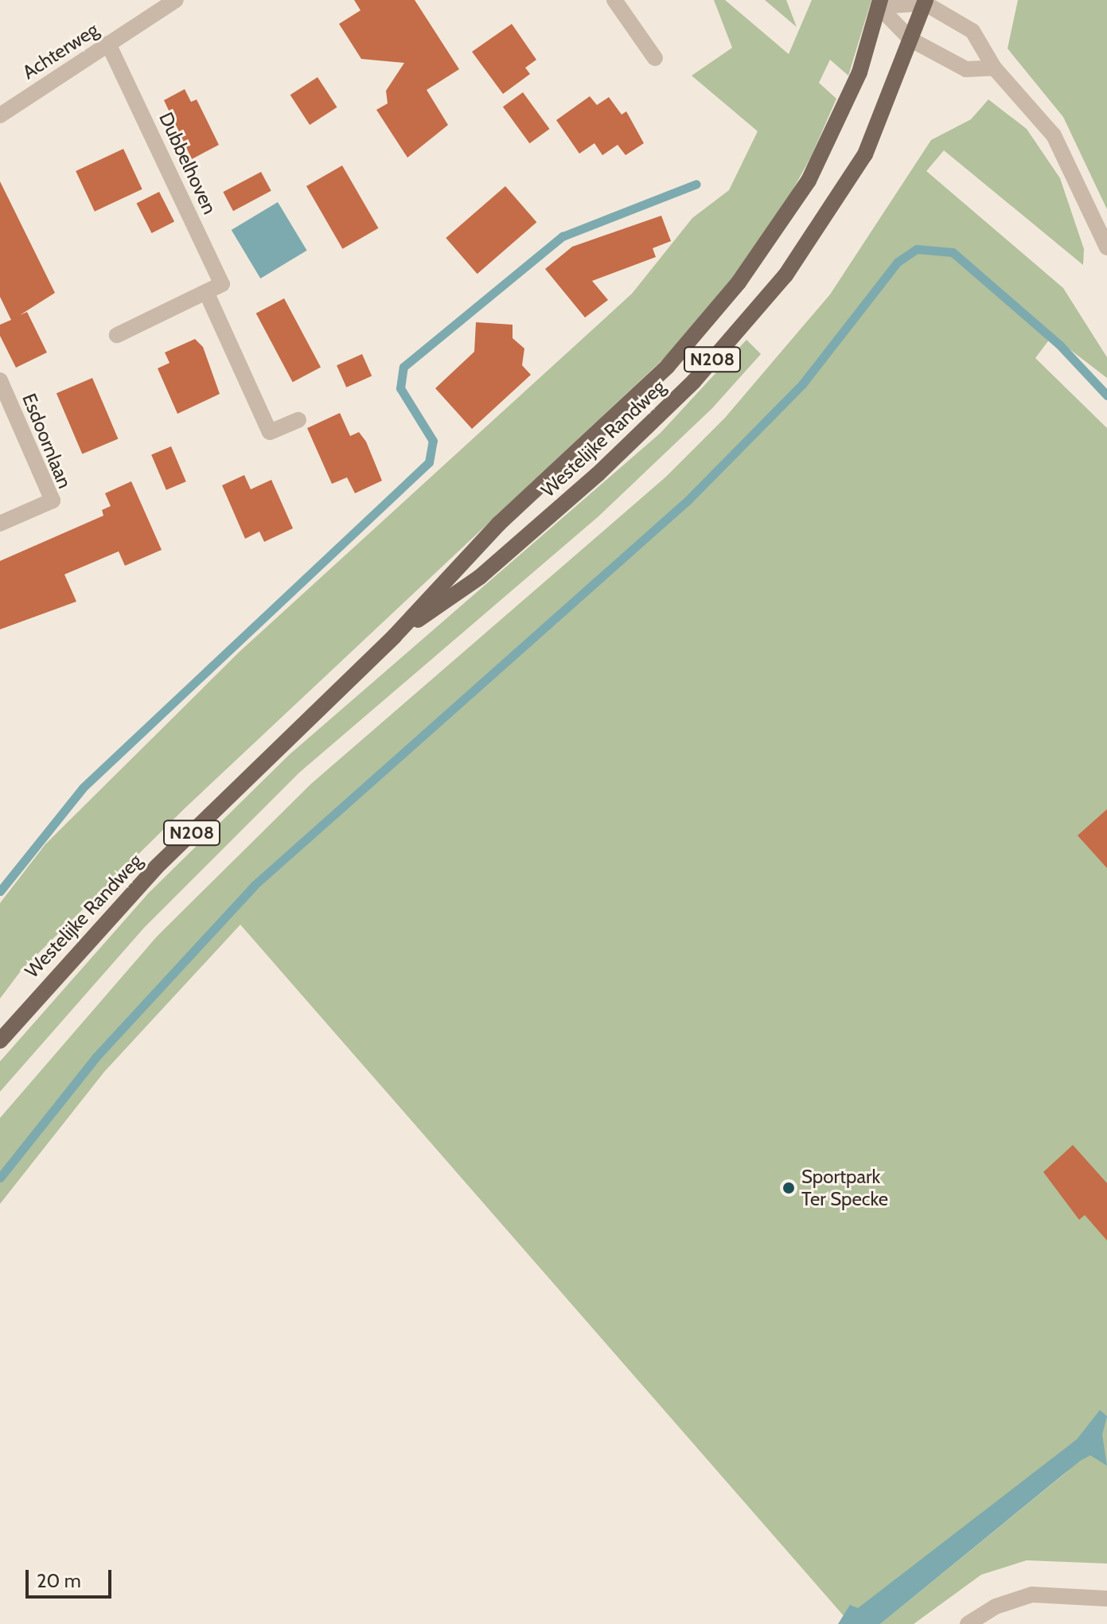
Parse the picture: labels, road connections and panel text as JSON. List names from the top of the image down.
{
  "streets": {
    "main road": ["N208", "Westelijke Randweg"],
    "street": ["Achterweg", "Dubbelhoven", "Esdoornlaan"]
  },
  "crossings": [
    ["Achterweg", "Dubbelhoven"]
  ],
  "places": ["Sportpark Ter Specke"],
  "scale_bar": "20 m"
}
